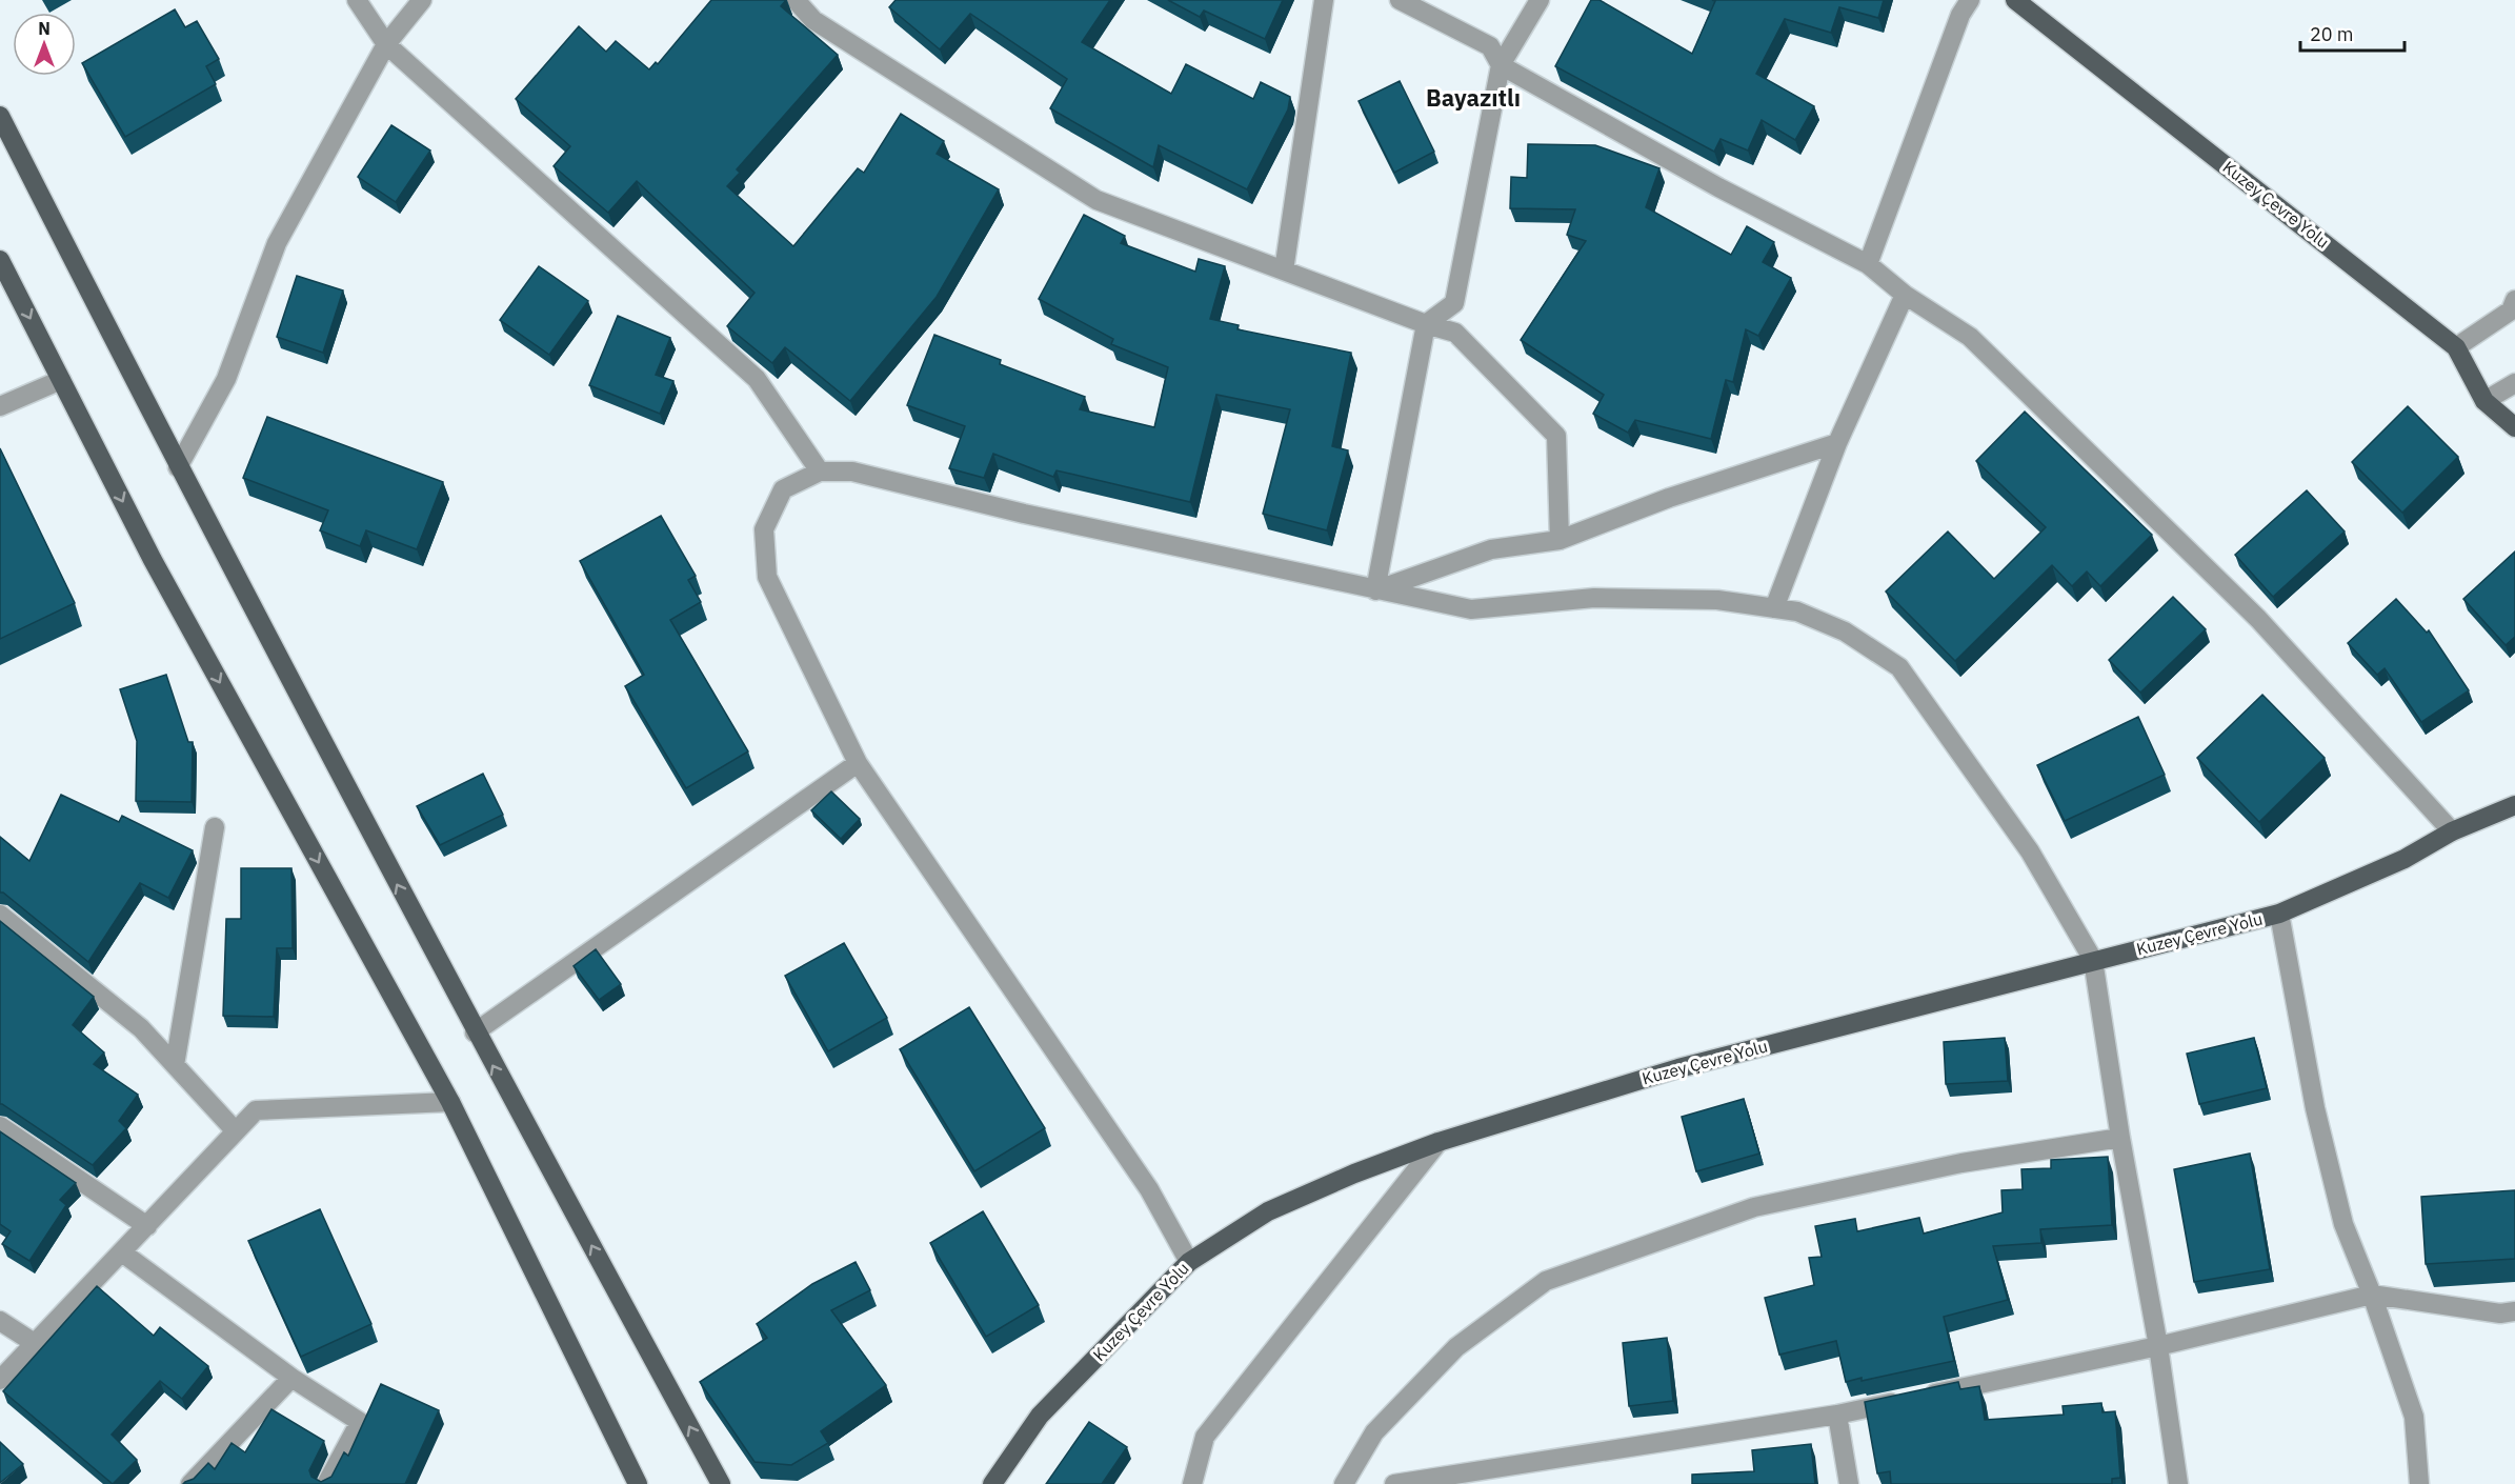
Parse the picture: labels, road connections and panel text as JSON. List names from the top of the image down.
{
  "streets": {
    "main road": ["Kuzey Çevre Yolu"]
  },
  "districts": ["Bayazıtlı"],
  "scale_bar": "20 m",
  "north": "top"
}
